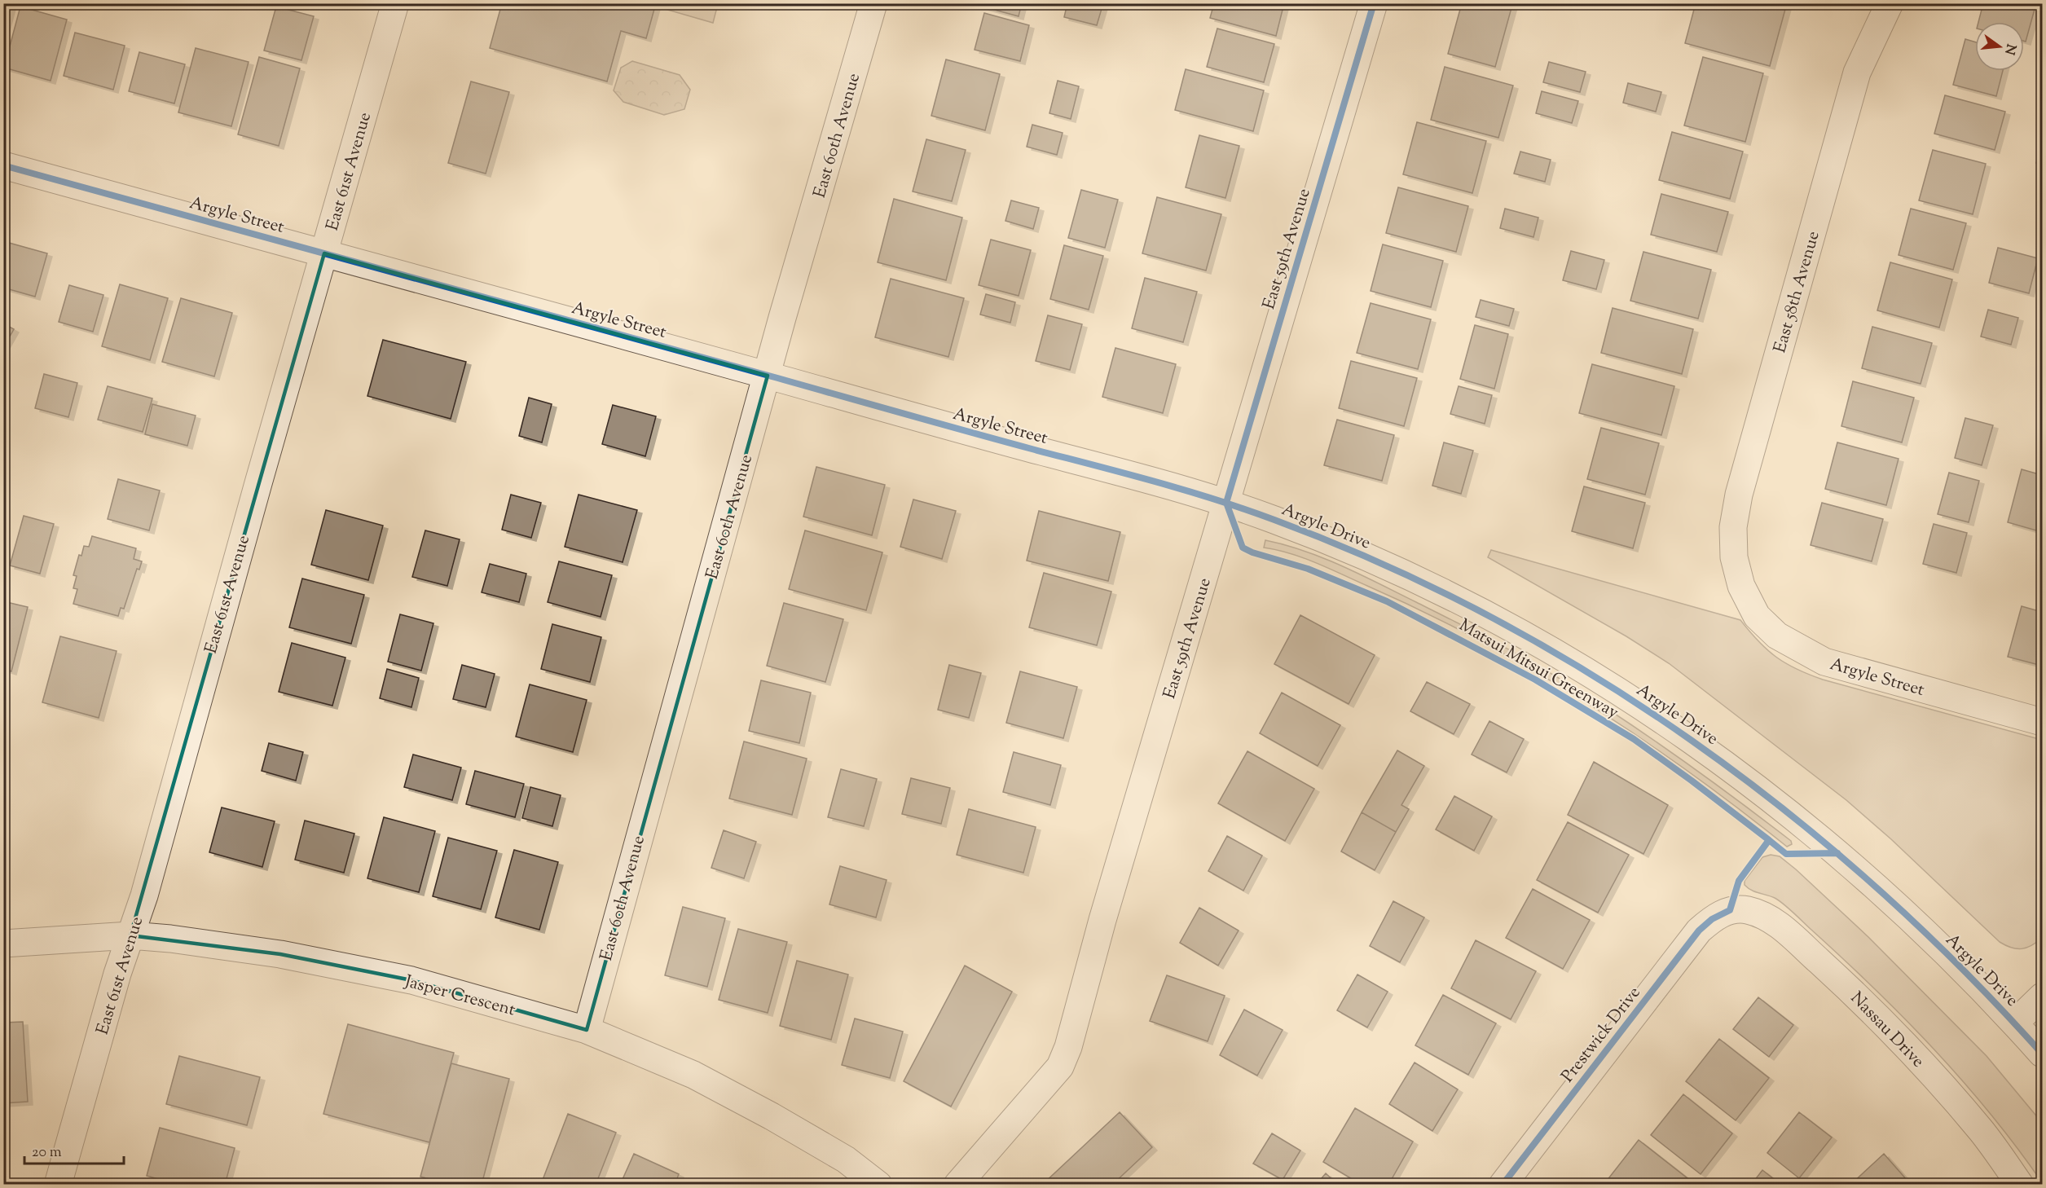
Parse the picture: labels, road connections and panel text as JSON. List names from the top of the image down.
{
  "streets": {
    "street": [
      "East 60th Avenue",
      "East 61st Avenue",
      "Argyle Street",
      "East 59th Avenue",
      "East 58th Avenue",
      "Argyle Drive",
      "Jasper Crescent",
      "Nassau Drive",
      "Prestwick Drive"
    ],
    "cycle path": ["Matsui Mitsui Greenway"]
  },
  "crossings": [
    ["East 60th Avenue", "Argyle Street"],
    ["East 60th Avenue", "Jasper Crescent"],
    ["East 61st Avenue", "Argyle Street"],
    ["East 61st Avenue", "Jasper Crescent"],
    ["Argyle Street", "East 59th Avenue"],
    ["Argyle Street", "East 58th Avenue"],
    ["Argyle Street", "Argyle Drive"],
    ["East 59th Avenue", "Argyle Drive"],
    ["Nassau Drive", "Prestwick Drive"]
  ],
  "scale_bar": "20 m",
  "north": "right"
}
